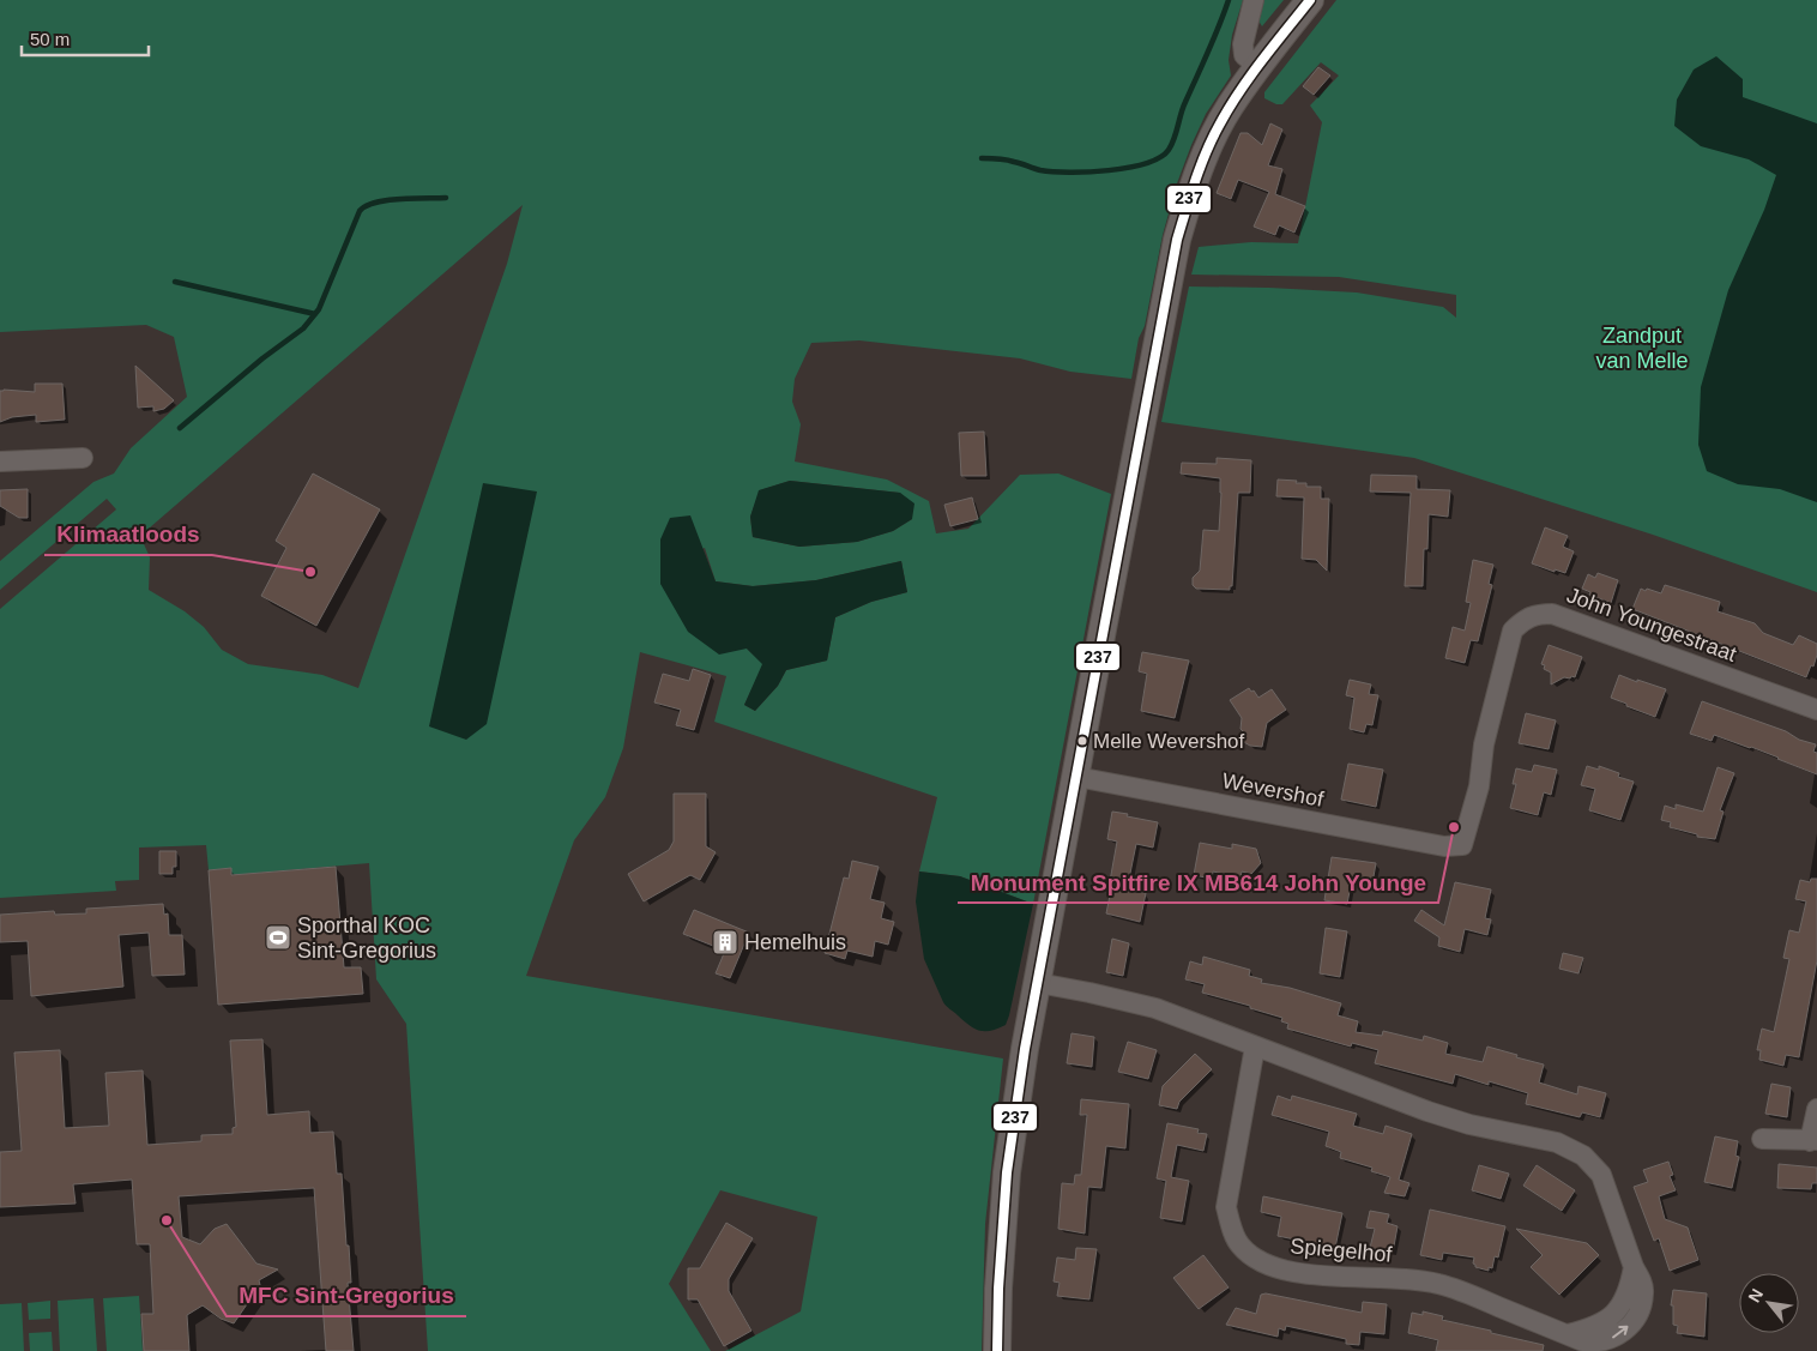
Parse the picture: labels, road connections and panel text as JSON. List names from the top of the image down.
{
  "streets": {
    "street": ["John Youngestraat", "Wevershof", "Spiegelhof"]
  },
  "crossings": [
    ["John Youngestraat", "Wevershof"]
  ],
  "parks": ["Zandput van Melle"],
  "places": {
    "other": [
      "Klimaatloods",
      "Melle Wevershof",
      "Monument Spitfire IX MB614 John Younge",
      "MFC Sint-Gregorius"
    ],
    "sports": ["Sporthal KOC Sint-Gregorius"],
    "building": ["Hemelhuis"]
  },
  "lines": ["transit line 237"],
  "scale_bar": "50 m",
  "north": "top left"
}
